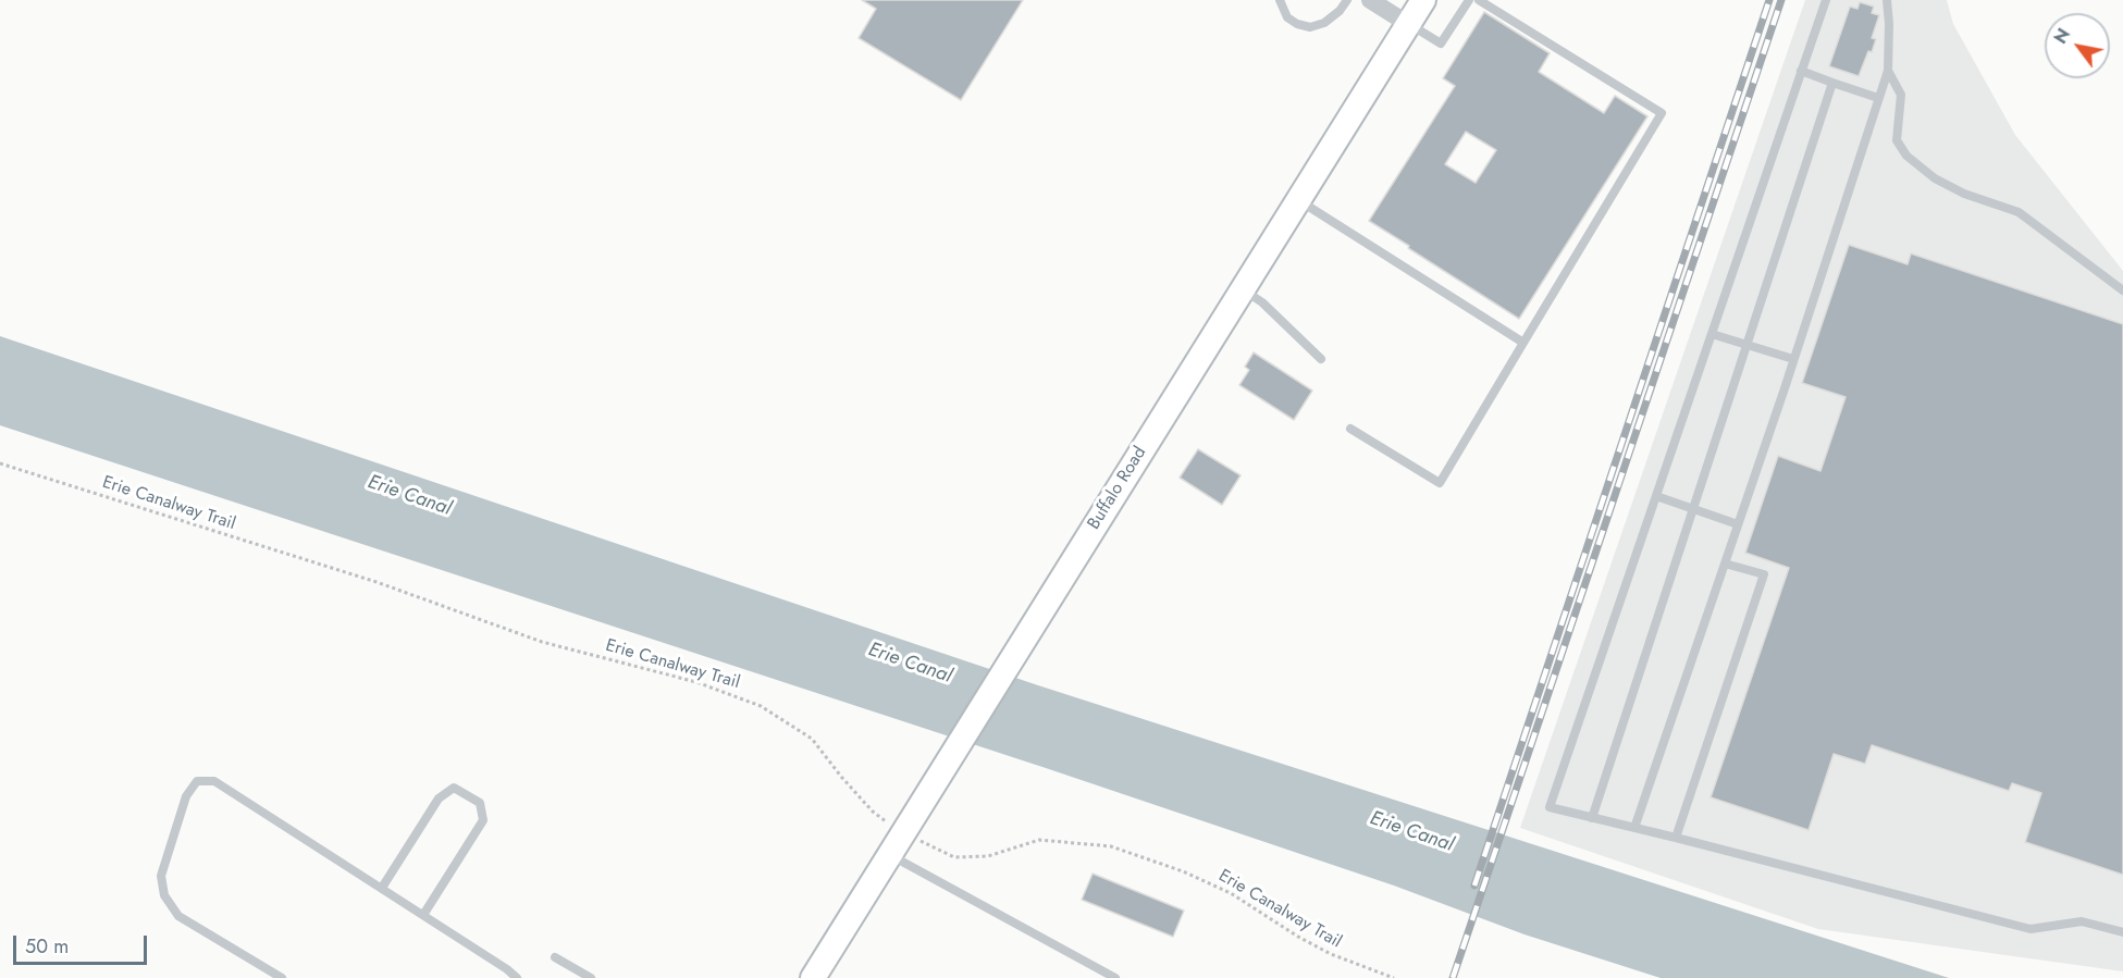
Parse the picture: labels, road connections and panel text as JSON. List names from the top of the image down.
{
  "streets": {
    "main road": ["Buffalo Road"],
    "path": ["Erie Canalway Trail"]
  },
  "crossings": [
    ["Buffalo Road", "Erie Canalway Trail"]
  ],
  "water": ["Erie Canal"],
  "scale_bar": "50 m",
  "north": "top left"
}
